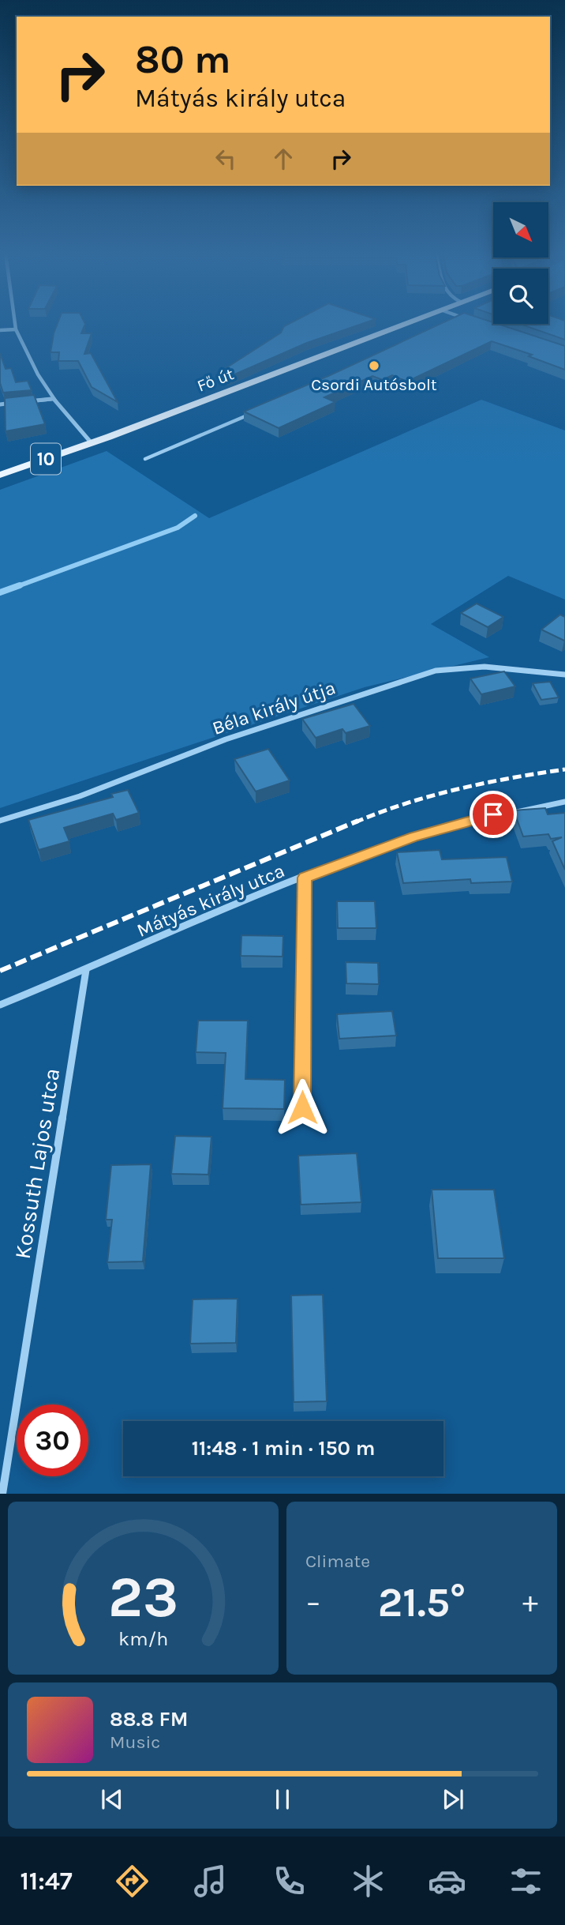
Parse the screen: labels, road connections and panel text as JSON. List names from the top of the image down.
{
  "streets": {
    "main road": ["Fő út", "10"],
    "street": ["Béla király útja", "Mátyás király utca", "Kossuth Lajos utca"]
  },
  "crossings": [
    ["Mátyás király utca", "Kossuth Lajos utca"]
  ],
  "places": ["Csordi Autósbolt"],
  "north": "bottom right",
  "page": {
    "turn": ["80 m", "Mátyás király utca"],
    "limit": "30",
    "trip": "11:48 · 1 min · 150 m",
    "tile": "Climate",
    "heat": ["−", "21.5°", "+"],
    "song": ["88.8 FM", "Music"],
    "tabs": "11:47",
    "gauge": ["23", "km/h"]
  }
}
